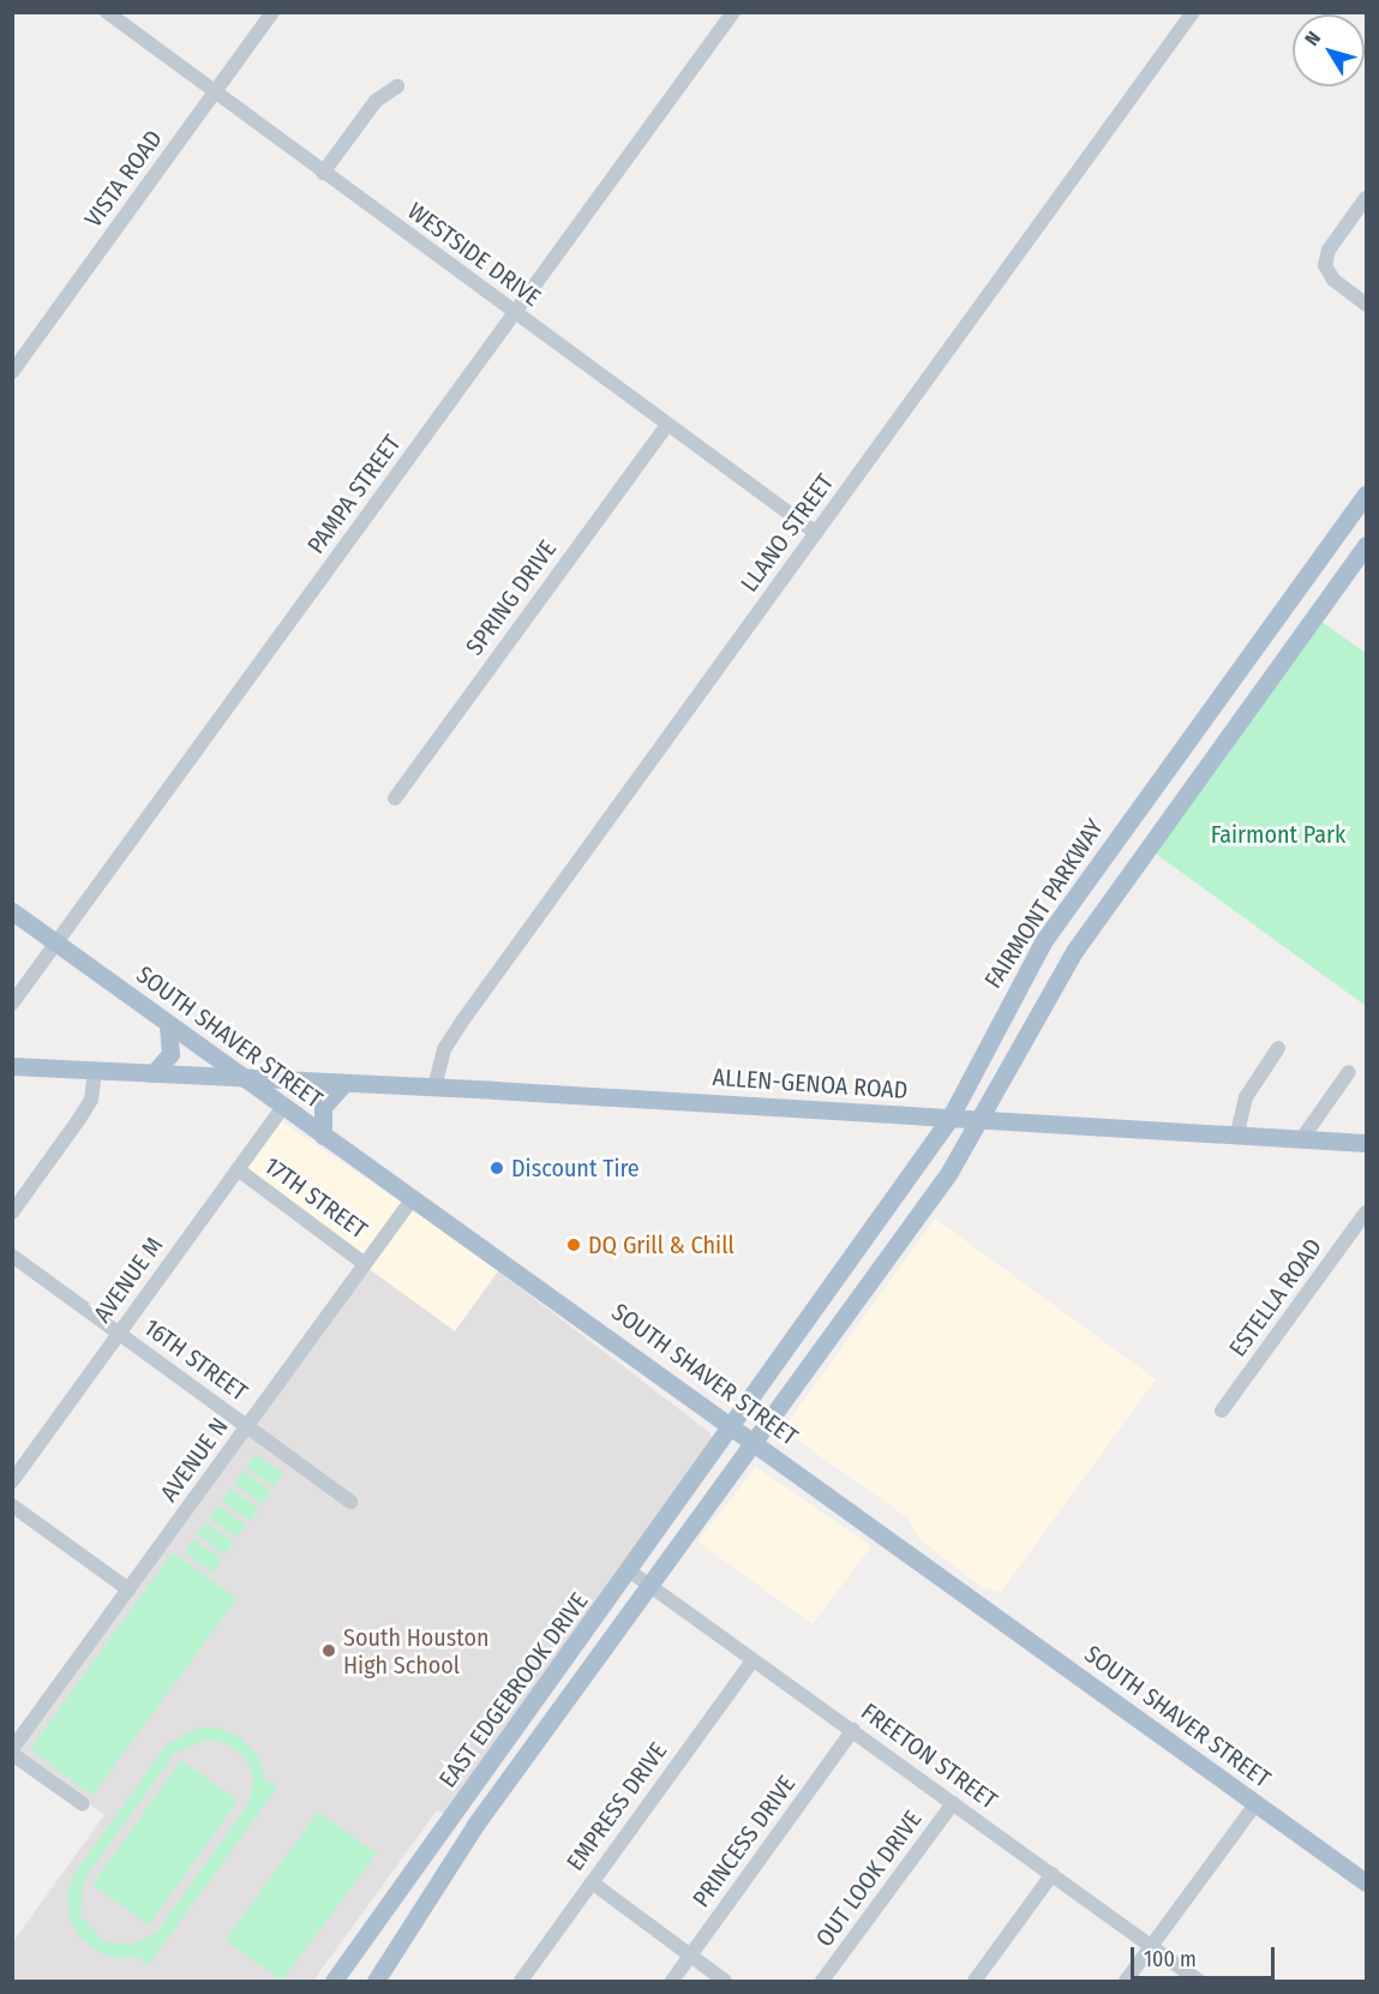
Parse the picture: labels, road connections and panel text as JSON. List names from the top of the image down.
{
  "streets": {
    "main road": [
      "FAIRMONT PARKWAY",
      "SOUTH SHAVER STREET",
      "ALLEN-GENOA ROAD",
      "EAST EDGEBROOK DRIVE"
    ],
    "street": [
      "VISTA ROAD",
      "WESTSIDE DRIVE",
      "PAMPA STREET",
      "LLANO STREET",
      "SPRING DRIVE",
      "17TH STREET",
      "AVENUE M",
      "ESTELLA ROAD",
      "16TH STREET",
      "AVENUE N",
      "FREETON STREET",
      "EMPRESS DRIVE",
      "PRINCESS DRIVE",
      "OUT LOOK DRIVE"
    ]
  },
  "crossings": [
    ["VISTA ROAD", "WESTSIDE DRIVE"],
    ["WESTSIDE DRIVE", "PAMPA STREET"],
    ["WESTSIDE DRIVE", "LLANO STREET"],
    ["WESTSIDE DRIVE", "SPRING DRIVE"],
    ["PAMPA STREET", "SOUTH SHAVER STREET"],
    ["LLANO STREET", "ALLEN-GENOA ROAD"],
    ["FAIRMONT PARKWAY", "SOUTH SHAVER STREET"],
    ["FAIRMONT PARKWAY", "ALLEN-GENOA ROAD"],
    ["FAIRMONT PARKWAY", "EAST EDGEBROOK DRIVE"],
    ["SOUTH SHAVER STREET", "ALLEN-GENOA ROAD"],
    ["SOUTH SHAVER STREET", "AVENUE M"],
    ["SOUTH SHAVER STREET", "AVENUE N"],
    ["SOUTH SHAVER STREET", "EAST EDGEBROOK DRIVE"],
    ["17TH STREET", "AVENUE M"],
    ["17TH STREET", "AVENUE N"],
    ["AVENUE M", "16TH STREET"],
    ["16TH STREET", "AVENUE N"],
    ["EAST EDGEBROOK DRIVE", "FREETON STREET"],
    ["FREETON STREET", "EMPRESS DRIVE"],
    ["FREETON STREET", "PRINCESS DRIVE"],
    ["FREETON STREET", "OUT LOOK DRIVE"]
  ],
  "parks": ["Fairmont Park"],
  "places": ["Discount Tire", "DQ Grill & Chill", "South Houston High School"],
  "scale_bar": "100 m",
  "north": "top left"
}
